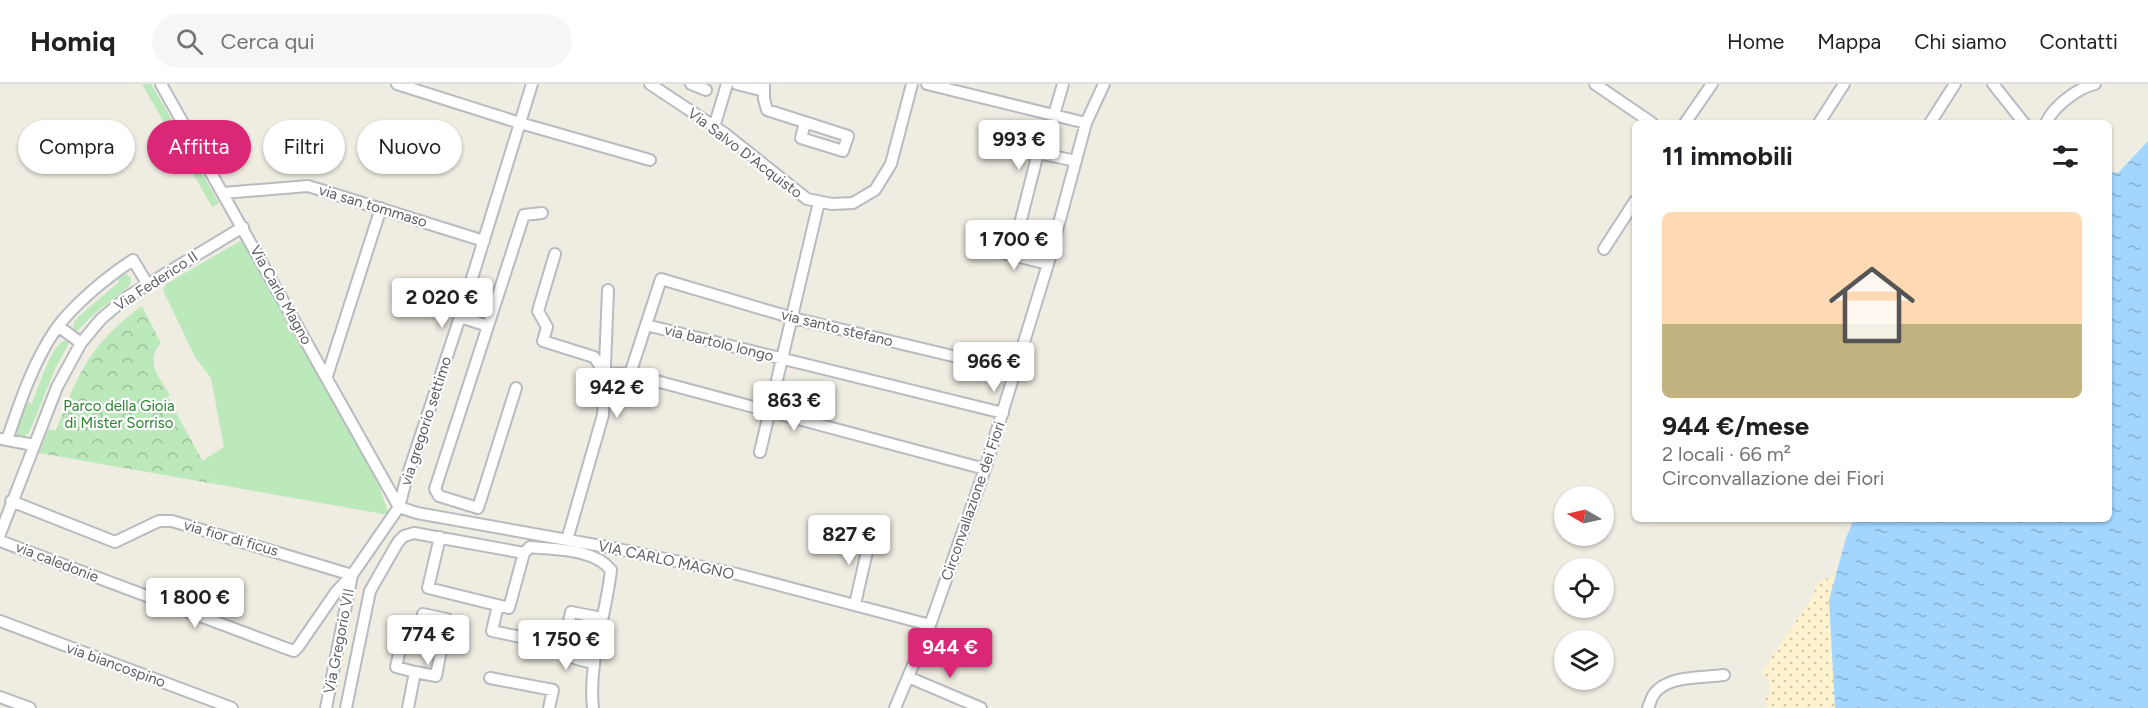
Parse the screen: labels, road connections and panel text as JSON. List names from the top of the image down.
{
  "streets": {
    "street": [
      "Via Salvo D'Acquisto",
      "via san tommaso",
      "Via Federico II",
      "Via Carlo Magno",
      "via santo stefano",
      "via bartolo longo",
      "via gregorio settimo",
      "Circonvallazione dei Fiori",
      "via fior di ficus",
      "VIA CARLO MAGNO",
      "via caledonie",
      "Via Gregorio VII",
      "via biancospino"
    ]
  },
  "crossings": [
    ["via san tommaso", "Via Carlo Magno"],
    ["via san tommaso", "via gregorio settimo"],
    ["Via Federico II", "Via Carlo Magno"],
    ["Via Federico II", "via fior di ficus"],
    ["Via Carlo Magno", "via gregorio settimo"],
    ["Via Carlo Magno", "VIA CARLO MAGNO"],
    ["via santo stefano", "via bartolo longo"],
    ["via santo stefano", "Circonvallazione dei Fiori"],
    ["via bartolo longo", "Circonvallazione dei Fiori"],
    ["via gregorio settimo", "via fior di ficus"],
    ["via gregorio settimo", "VIA CARLO MAGNO"],
    ["via gregorio settimo", "via caledonie"],
    ["via gregorio settimo", "Via Gregorio VII"],
    ["Circonvallazione dei Fiori", "VIA CARLO MAGNO"],
    ["via fior di ficus", "via caledonie"],
    ["via fior di ficus", "Via Gregorio VII"],
    ["via caledonie", "Via Gregorio VII"]
  ],
  "parks": ["Parco della Gioia di Mister Sorriso"],
  "north": "left",
  "page": {
    "header": "Homiq",
    "search": "Cerca qui",
    "nav": [
      "Home",
      "Mappa",
      "Chi siamo",
      "Contatti"
    ],
    "price": [
      "993 €",
      "1 700 €",
      "2 020 €",
      "966 €",
      "942 €",
      "863 €",
      "827 €",
      "1 800 €",
      "774 €",
      "1 750 €",
      "944 €"
    ],
    "chip": [
      "Compra",
      "Affitta",
      "Filtri",
      "Nuovo"
    ],
    "heading": "11 immobili",
    "list": [
      {
        "name": "944 €/mese",
        "note": "2 locali · 66 m² · Circonvallazione dei Fiori"
      }
    ]
  }
}
